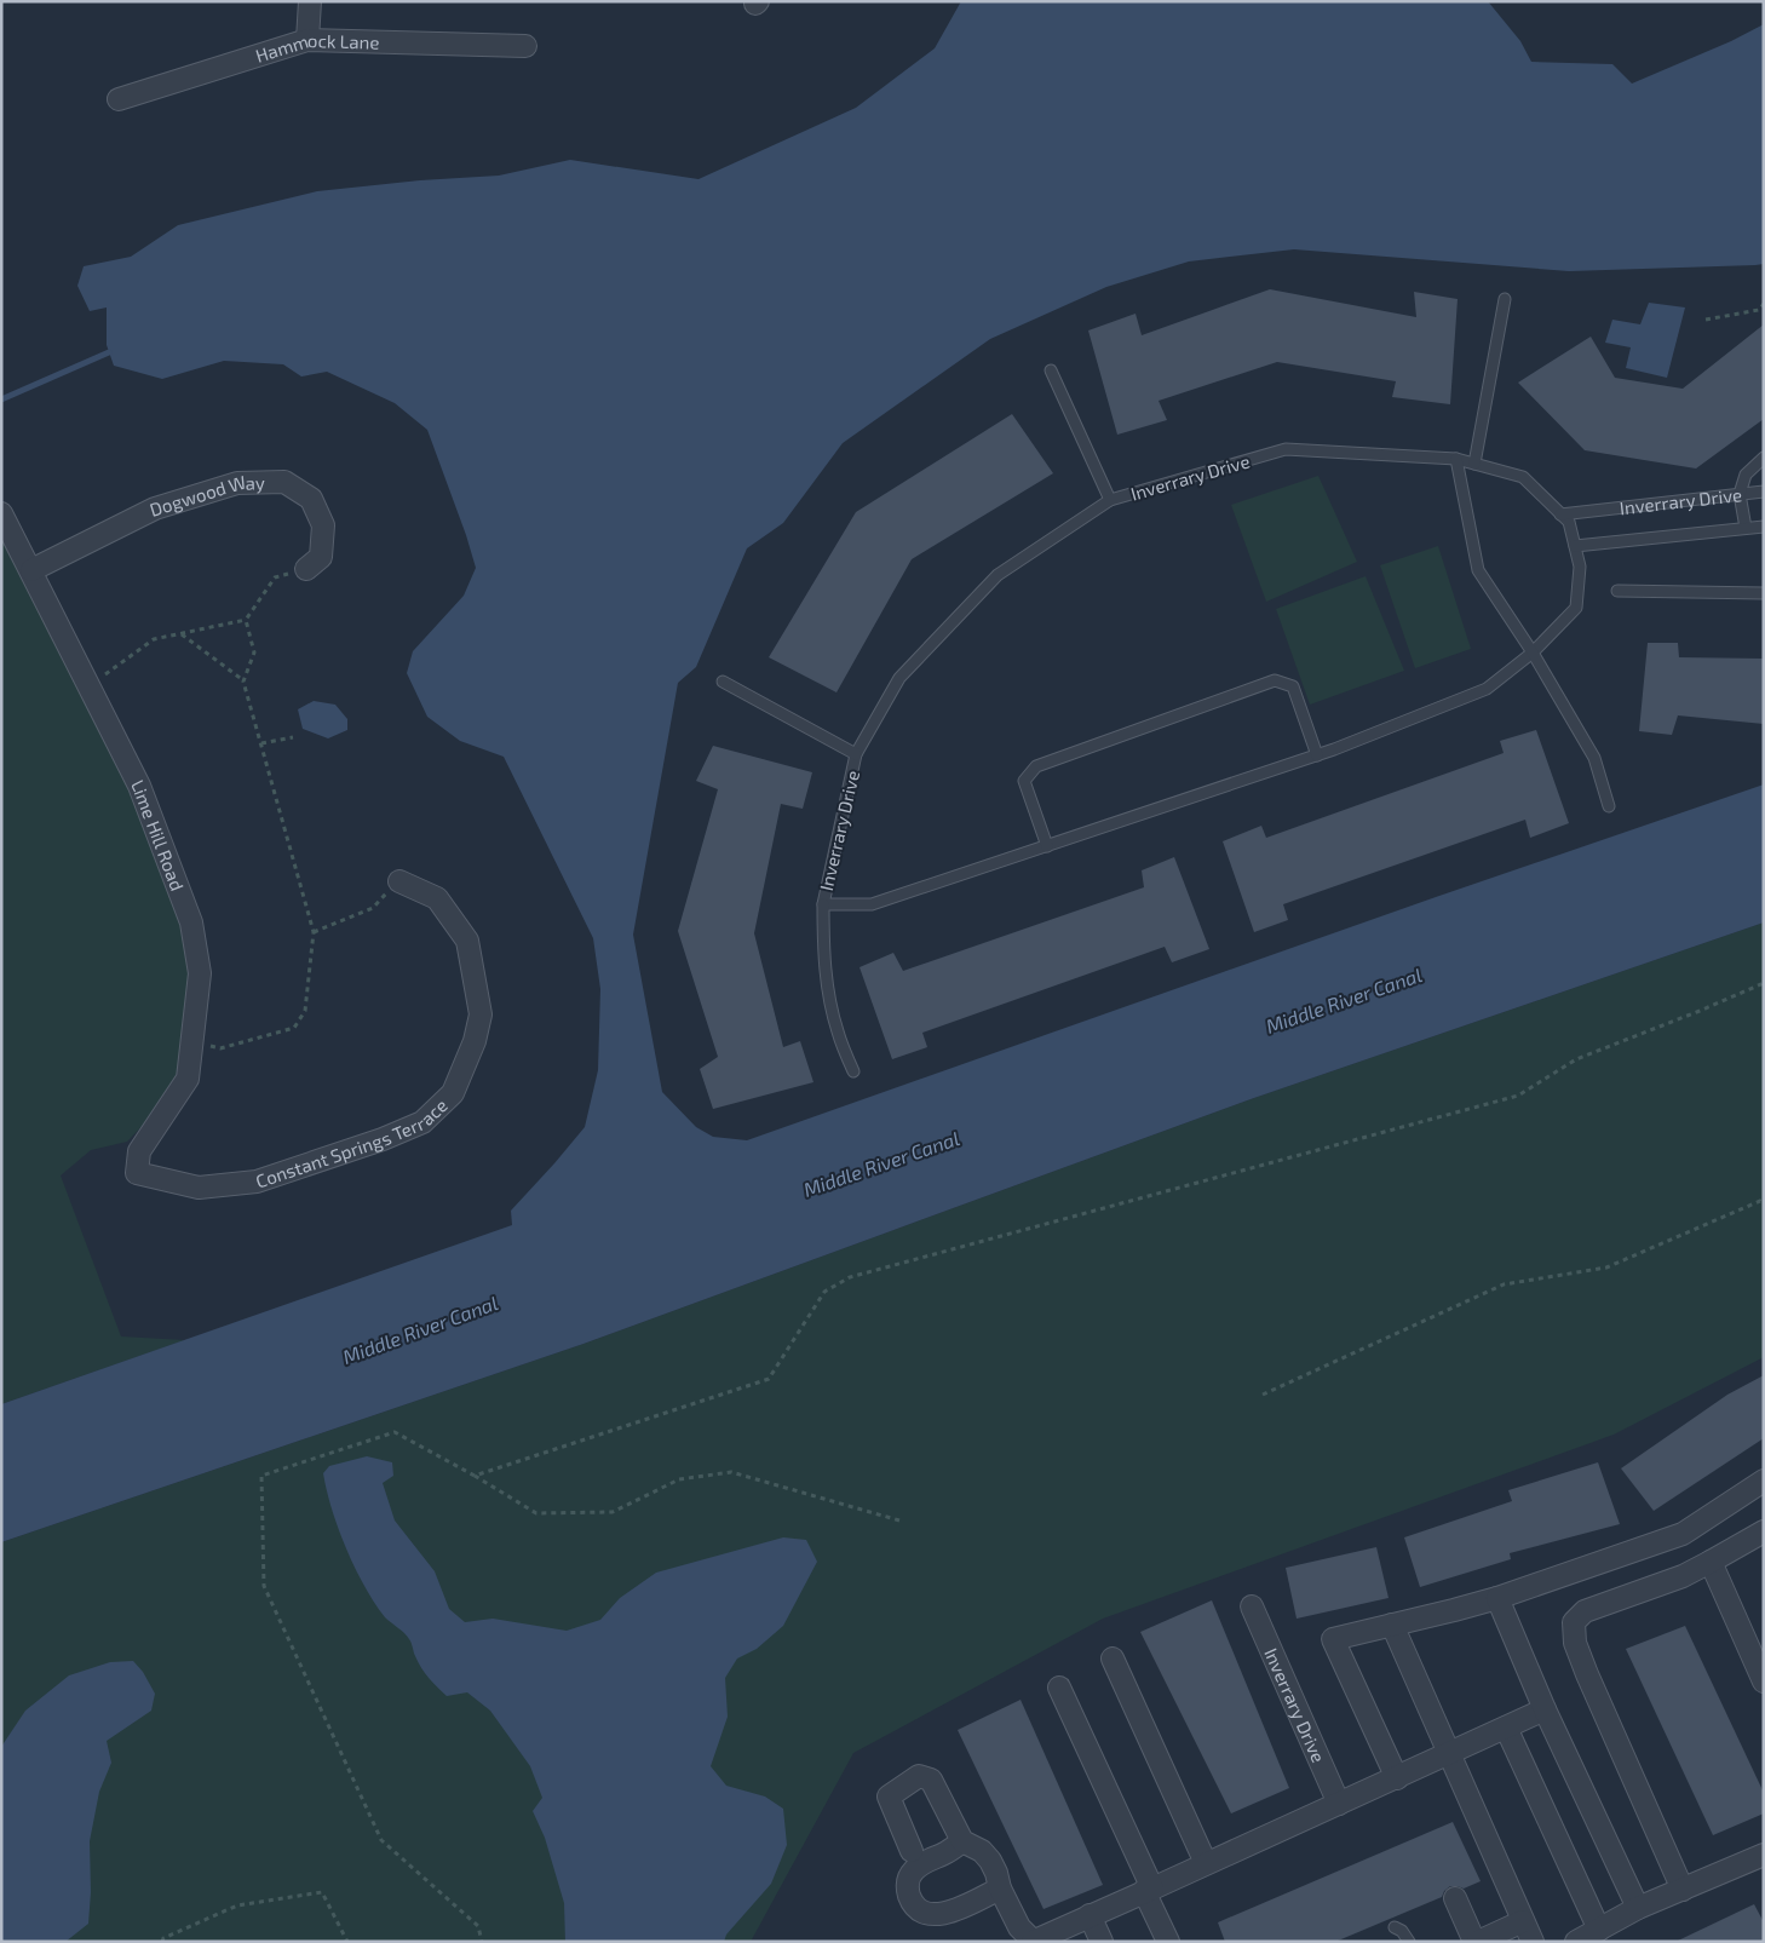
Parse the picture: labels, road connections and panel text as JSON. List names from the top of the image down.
{
  "streets": {
    "street": [
      "Hammock Lane",
      "Inverrary Drive",
      "Dogwood Way",
      "Lime Hill Road",
      "Constant Springs Terrace"
    ]
  },
  "crossings": [
    ["Dogwood Way", "Lime Hill Road"],
    ["Lime Hill Road", "Constant Springs Terrace"]
  ],
  "water": ["Middle River Canal"]
}
